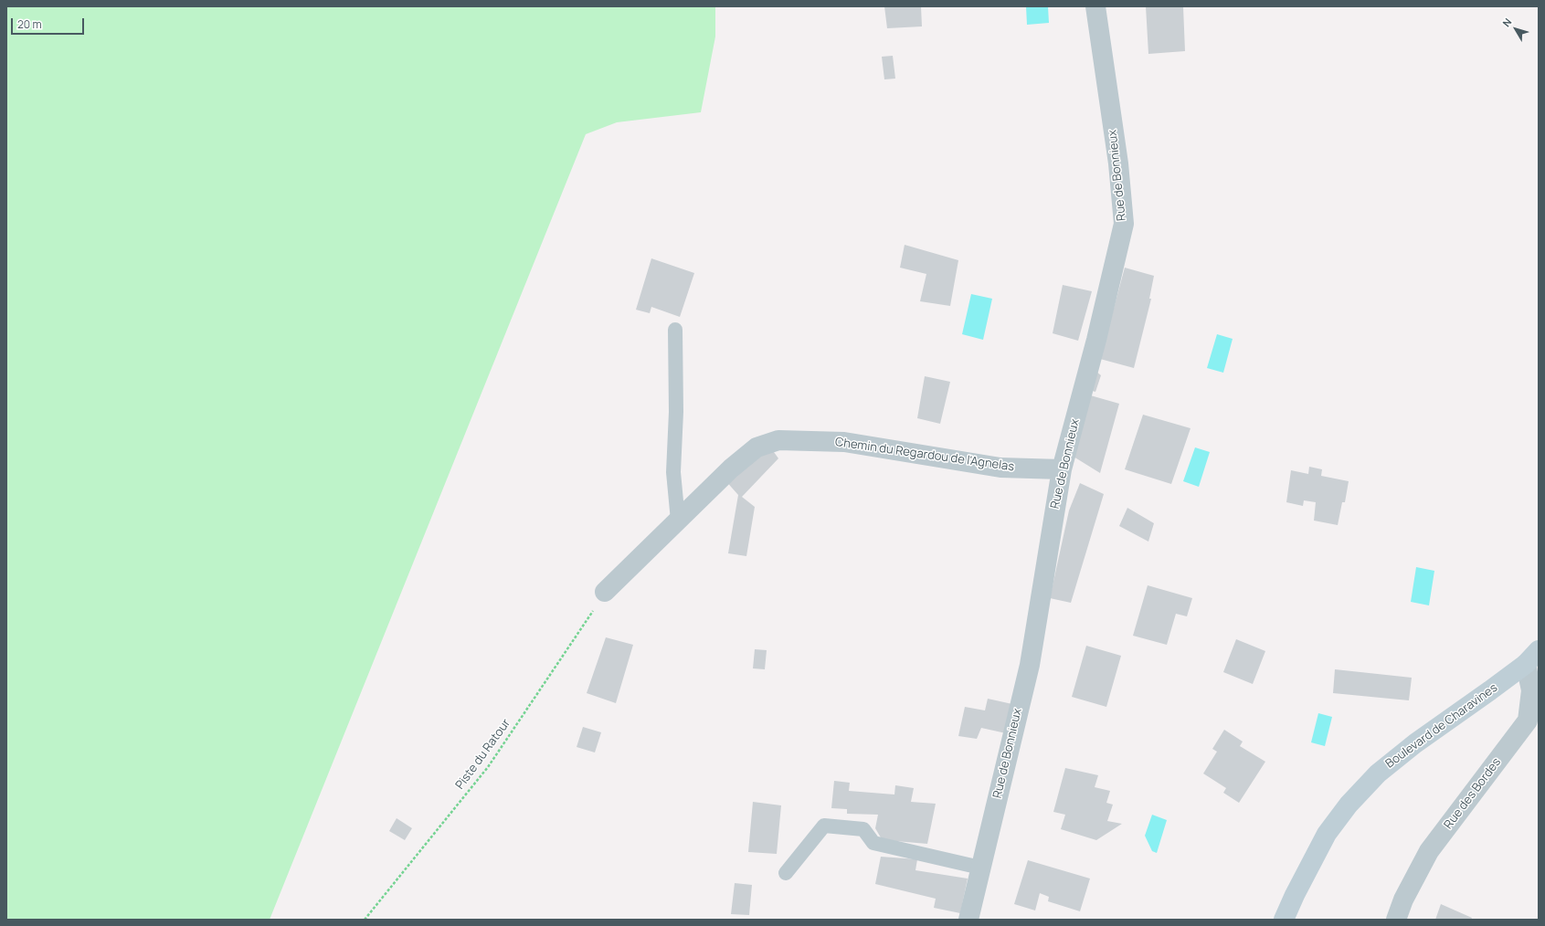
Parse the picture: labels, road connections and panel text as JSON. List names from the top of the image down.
{
  "streets": {
    "main road": ["Boulevard de Charavines"],
    "street": ["Rue de Bonnieux", "Chemin du Regardou de l'Agnelas", "Rue des Bordes"],
    "path": ["Piste du Ratour"]
  },
  "crossings": [
    ["Rue de Bonnieux", "Chemin du Regardou de l'Agnelas"],
    ["Chemin du Regardou de l'Agnelas", "Piste du Ratour"],
    ["Boulevard de Charavines", "Rue des Bordes"]
  ],
  "scale_bar": "20 m",
  "north": "top left"
}
